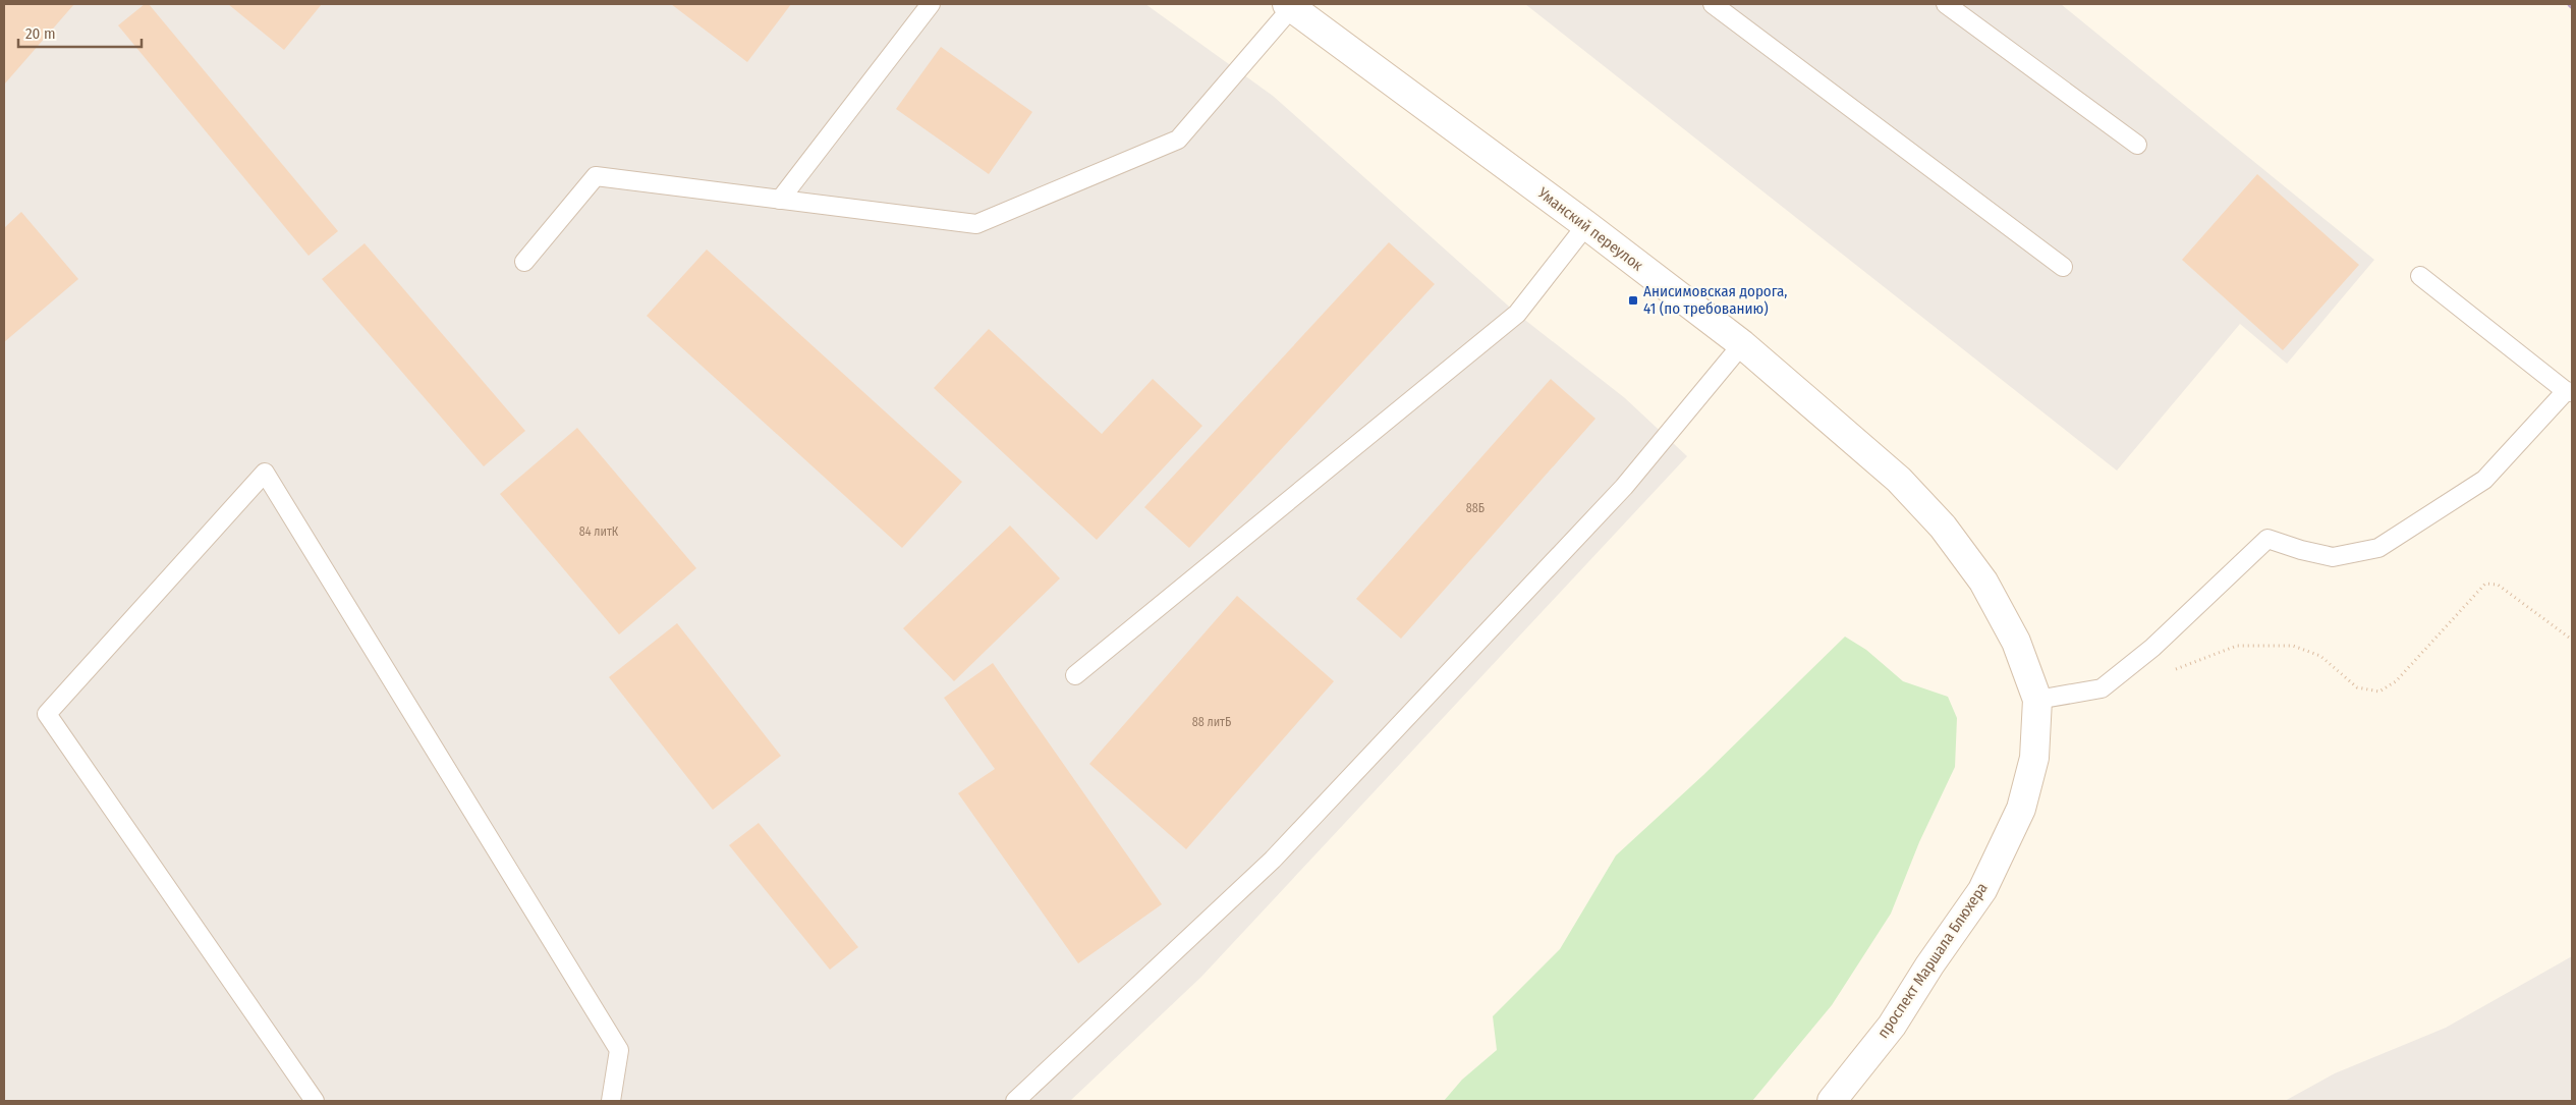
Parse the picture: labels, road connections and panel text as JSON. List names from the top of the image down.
{
  "streets": {
    "street": ["Уманский переулок", "проспект Маршала Блюхера"]
  },
  "crossings": [
    ["Уманский переулок", "проспект Маршала Блюхера"]
  ],
  "places": {
    "transit": ["Анисимовская дорога, 41 (по требованию)"]
  },
  "house_numbers": ["88Б", "84 литК", "88 литБ"],
  "scale_bar": "20 m"
}
